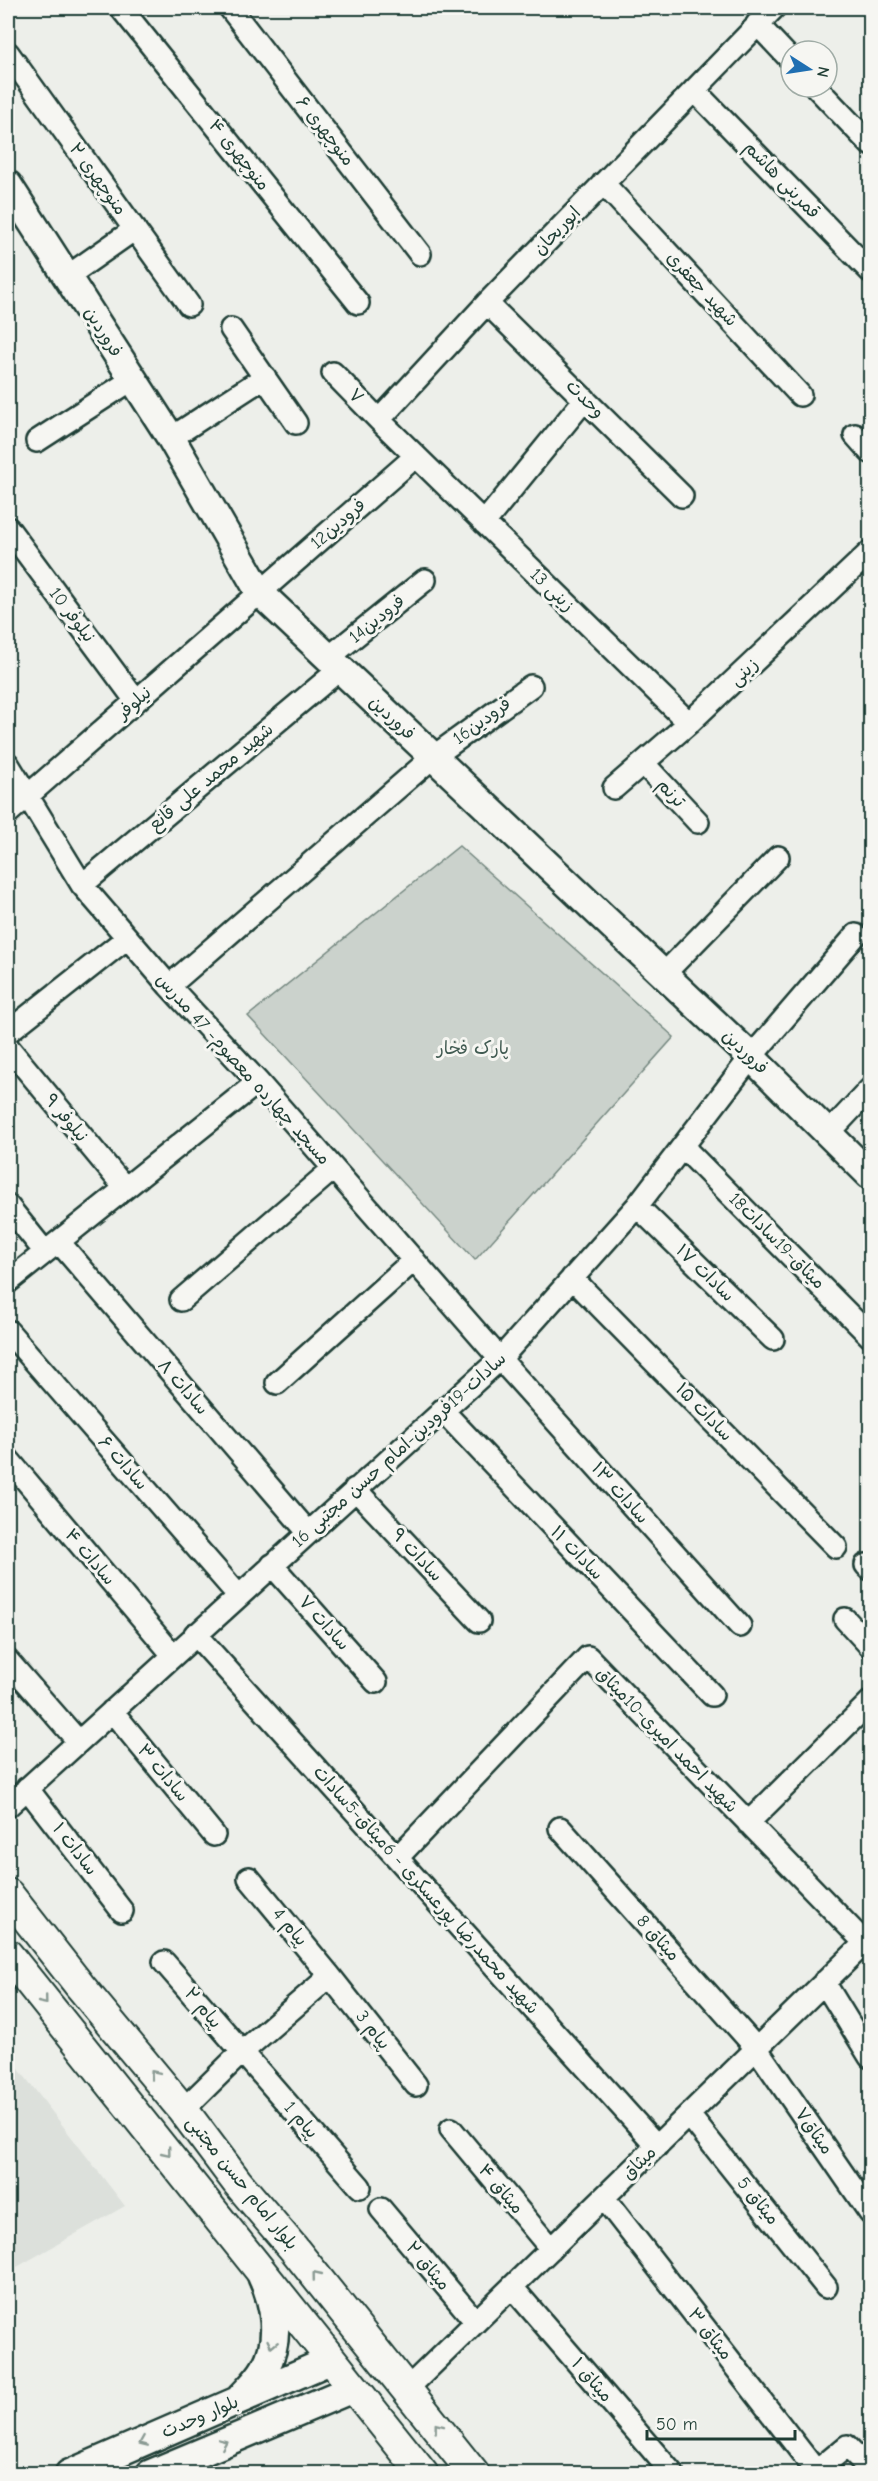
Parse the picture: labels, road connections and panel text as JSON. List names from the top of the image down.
{
  "streets": {
    "main road": ["بلوار امام حسن مجتبی"],
    "street": [
      "منوچهری ۶",
      "منوچهری ۴",
      "منوچهری ۲",
      "قمربنی هاشم",
      "ابوریحان",
      "شهید جعفری",
      "فروردین",
      "۷",
      "وحدت",
      "12فرودین",
      "زینی 13",
      "نیلوفر 10",
      "14فرودین",
      "زینی",
      "نیلوفر",
      "16فرودین",
      "شهید محمد علی قانع",
      "ترنم",
      "مسجد چهارده معصوم- 47 مدرس",
      "نیلوفر ۹",
      "18میثاق-19سادات",
      "سادات ۱۷",
      "سادات ۸",
      "سادات ۱۵",
      "سادات-19فرودین-امام حسن مجتبی 16",
      "سادات ۶",
      "سادات ۱۳",
      "سادات ۱۱",
      "سادات ۹",
      "سادات ۴",
      "سادات ۷",
      "شهید احمد امیری-10میثاق",
      "سادات ۳",
      "سادات ‍‍۱",
      "شهید محمدرضا پورعسکری - 6میثاق-5سادات",
      "پیام 4",
      "میثاق 8",
      "پیام ۲",
      "پیام 3",
      "پیام 1",
      "میثاق۷",
      "میثاق",
      "میثاق ۴",
      "میثاق 5",
      "میثاق ۲",
      "میثاق ۳",
      "میثاق ۱",
      "بلوار وحدت"
    ]
  },
  "crossings": [
    ["قمربنی هاشم", "ابوریحان"],
    ["ابوریحان", "شهید جعفری"],
    ["ابوریحان", "۷"],
    ["ابوریحان", "وحدت"],
    ["فروردین", "12فرودین"],
    ["فروردین", "14فرودین"],
    ["فروردین", "نیلوفر"],
    ["فروردین", "16فرودین"],
    ["فروردین", "شهید محمد علی قانع"],
    ["فروردین", "سادات-19فرودین-امام حسن مجتبی 16"],
    ["12فرودین", "زینی 13"],
    ["12فرودین", "نیلوفر"],
    ["زینی 13", "زینی"],
    ["نیلوفر 10", "نیلوفر"],
    ["14فرودین", "شهید محمد علی قانع"],
    ["زینی", "ترنم"],
    ["نیلوفر", "مسجد چهارده معصوم- 47 مدرس"],
    ["16فرودین", "مسجد چهارده معصوم- 47 مدرس"],
    ["شهید محمد علی قانع", "مسجد چهارده معصوم- 47 مدرس"],
    ["مسجد چهارده معصوم- 47 مدرس", "سادات-19فرودین-امام حسن مجتبی 16"],
    ["مسجد چهارده معصوم- 47 مدرس", "سادات ۱۳"],
    ["18میثاق-19سادات", "سادات-19فرودین-امام حسن مجتبی 16"],
    ["سادات ۱۷", "سادات-19فرودین-امام حسن مجتبی 16"],
    ["سادات ۸", "سادات-19فرودین-امام حسن مجتبی 16"],
    ["سادات ۱۵", "سادات-19فرودین-امام حسن مجتبی 16"],
    ["سادات-19فرودین-امام حسن مجتبی 16", "سادات ۶"],
    ["سادات-19فرودین-امام حسن مجتبی 16", "سادات ۱۳"],
    ["سادات-19فرودین-امام حسن مجتبی 16", "سادات ۱۱"],
    ["سادات-19فرودین-امام حسن مجتبی 16", "سادات ۹"],
    ["سادات-19فرودین-امام حسن مجتبی 16", "سادات ۴"],
    ["سادات-19فرودین-امام حسن مجتبی 16", "سادات ۷"],
    ["سادات-19فرودین-امام حسن مجتبی 16", "سادات ۳"],
    ["سادات-19فرودین-امام حسن مجتبی 16", "سادات ‍‍۱"],
    ["سادات-19فرودین-امام حسن مجتبی 16", "شهید محمدرضا پورعسکری - 6میثاق-5سادات"],
    ["شهید احمد امیری-10میثاق", "شهید محمدرضا پورعسکری - 6میثاق-5سادات"],
    ["شهید احمد امیری-10میثاق", "میثاق"],
    ["شهید محمدرضا پورعسکری - 6میثاق-5سادات", "میثاق"],
    ["پیام 4", "پیام 3"],
    ["میثاق 8", "میثاق۷"],
    ["میثاق 8", "میثاق"],
    ["پیام ۲", "پیام 1"],
    ["میثاق۷", "میثاق"],
    ["میثاق", "بلوار امام حسن مجتبی"],
    ["میثاق", "میثاق ۴"],
    ["میثاق", "میثاق 5"],
    ["میثاق", "میثاق ۲"],
    ["میثاق", "میثاق ۳"],
    ["میثاق", "میثاق ۱"]
  ],
  "parks": ["پارک فخار"],
  "scale_bar": "50 m",
  "north": "right"
}
